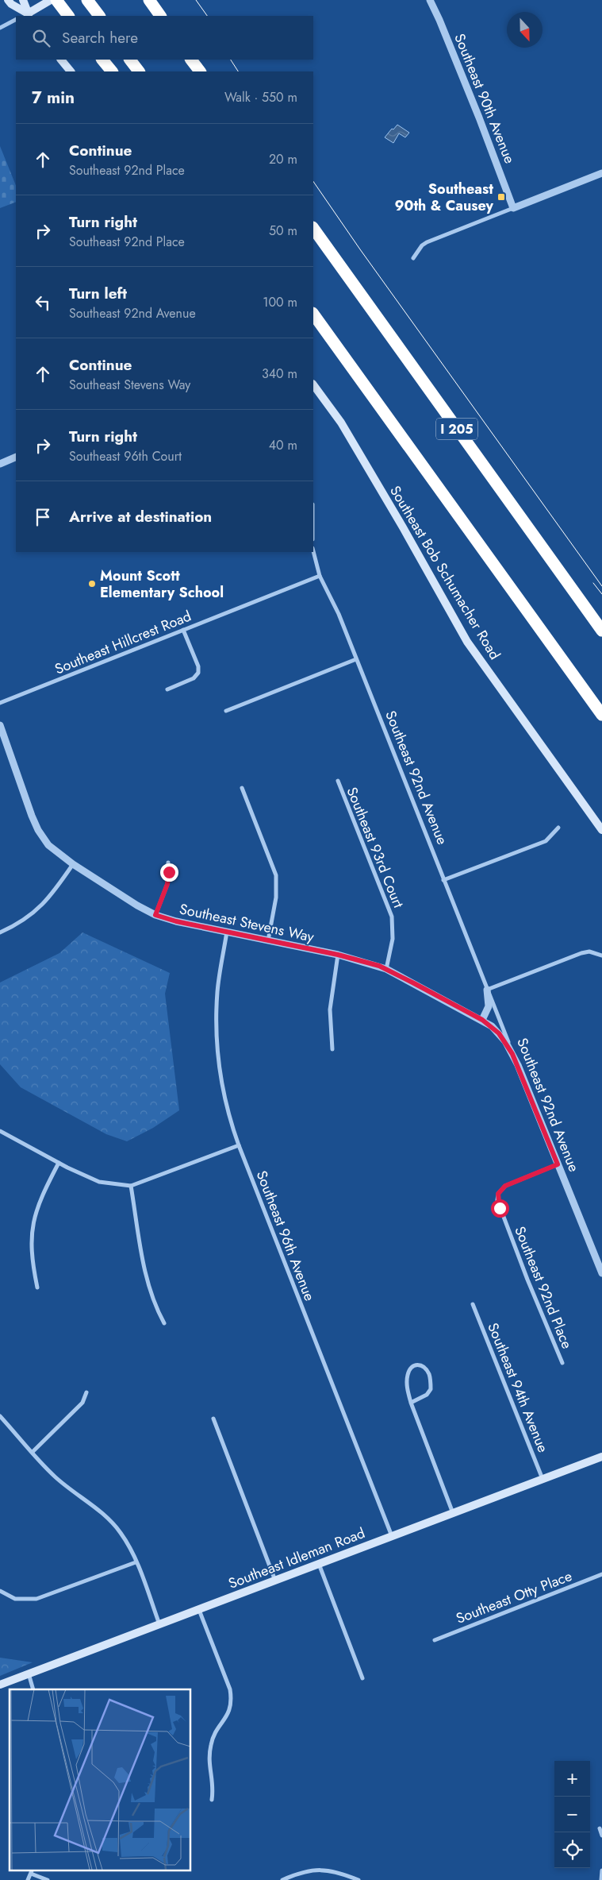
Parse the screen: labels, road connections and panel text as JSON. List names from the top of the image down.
{
  "streets": {
    "highway": ["I 205"],
    "main road": ["Southeast Bob Schumacher Road", "Southeast Idleman Road"],
    "street": [
      "Southeast 90th Avenue",
      "Southeast Hillcrest Road",
      "Southeast 92nd Avenue",
      "Southeast 93rd Court",
      "Southeast Stevens Way",
      "Southeast 96th Avenue",
      "Southeast 92nd Place",
      "Southeast 94th Avenue",
      "Southeast Otty Place"
    ]
  },
  "crossings": [
    ["Southeast Hillcrest Road", "Southeast 92nd Avenue"],
    ["Southeast 92nd Avenue", "Southeast Stevens Way"],
    ["Southeast 92nd Avenue", "Southeast 92nd Place"],
    ["Southeast 93rd Court", "Southeast Stevens Way"],
    ["Southeast Stevens Way", "Southeast 96th Avenue"],
    ["Southeast 96th Avenue", "Southeast Idleman Road"],
    ["Southeast 94th Avenue", "Southeast Idleman Road"]
  ],
  "places": {
    "transit": ["Southeast 90th & Causey"],
    "other": ["Mount Scott Elementary School"]
  },
  "north": "bottom",
  "page": {
    "search": "Search here",
    "heading": ["7 min", "Walk · 550 m"],
    "list": [
      ["Continue", "Southeast 92nd Place", "20 m"],
      ["Turn right", "Southeast 92nd Place", "50 m"],
      ["Turn left", "Southeast 92nd Avenue", "100 m"],
      ["Continue", "Southeast Stevens Way", "340 m"],
      ["Turn right", "Southeast 96th Court", "40 m"],
      "Arrive at destination"
    ],
    "map_buttons": ["+", "−"]
  }
}
